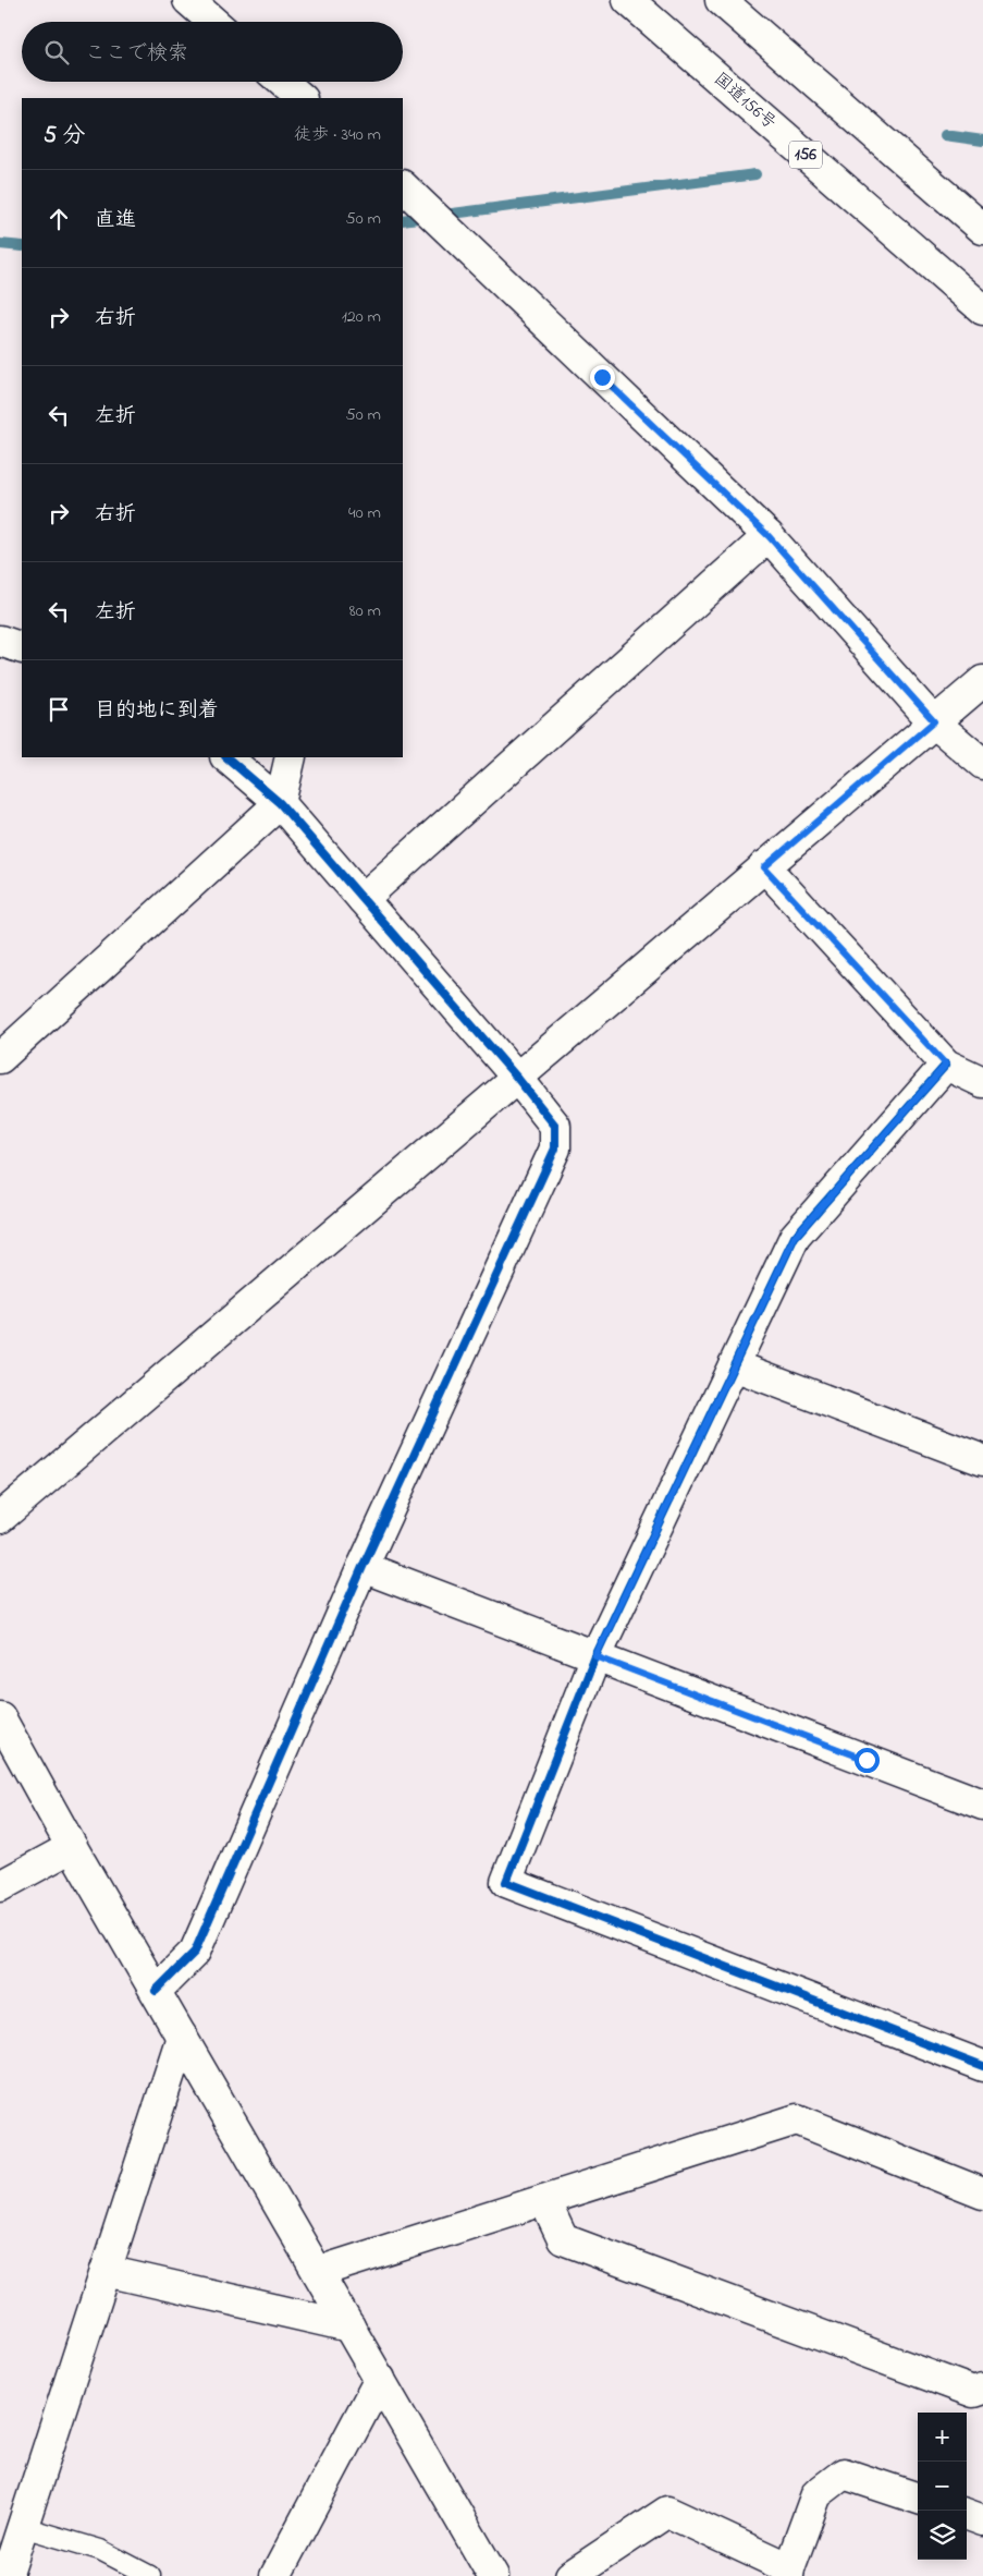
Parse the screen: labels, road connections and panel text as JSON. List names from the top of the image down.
{
  "streets": {
    "main road": ["国道156号", "156"]
  },
  "page": {
    "search": "ここで検索",
    "heading": ["5 分", "徒歩 · 340 m"],
    "list": [
      ["直進", "50 m"],
      ["右折", "120 m"],
      ["左折", "50 m"],
      ["右折", "40 m"],
      ["左折", "80 m"],
      "目的地に到着"
    ],
    "map_buttons": ["+", "−"]
  }
}
